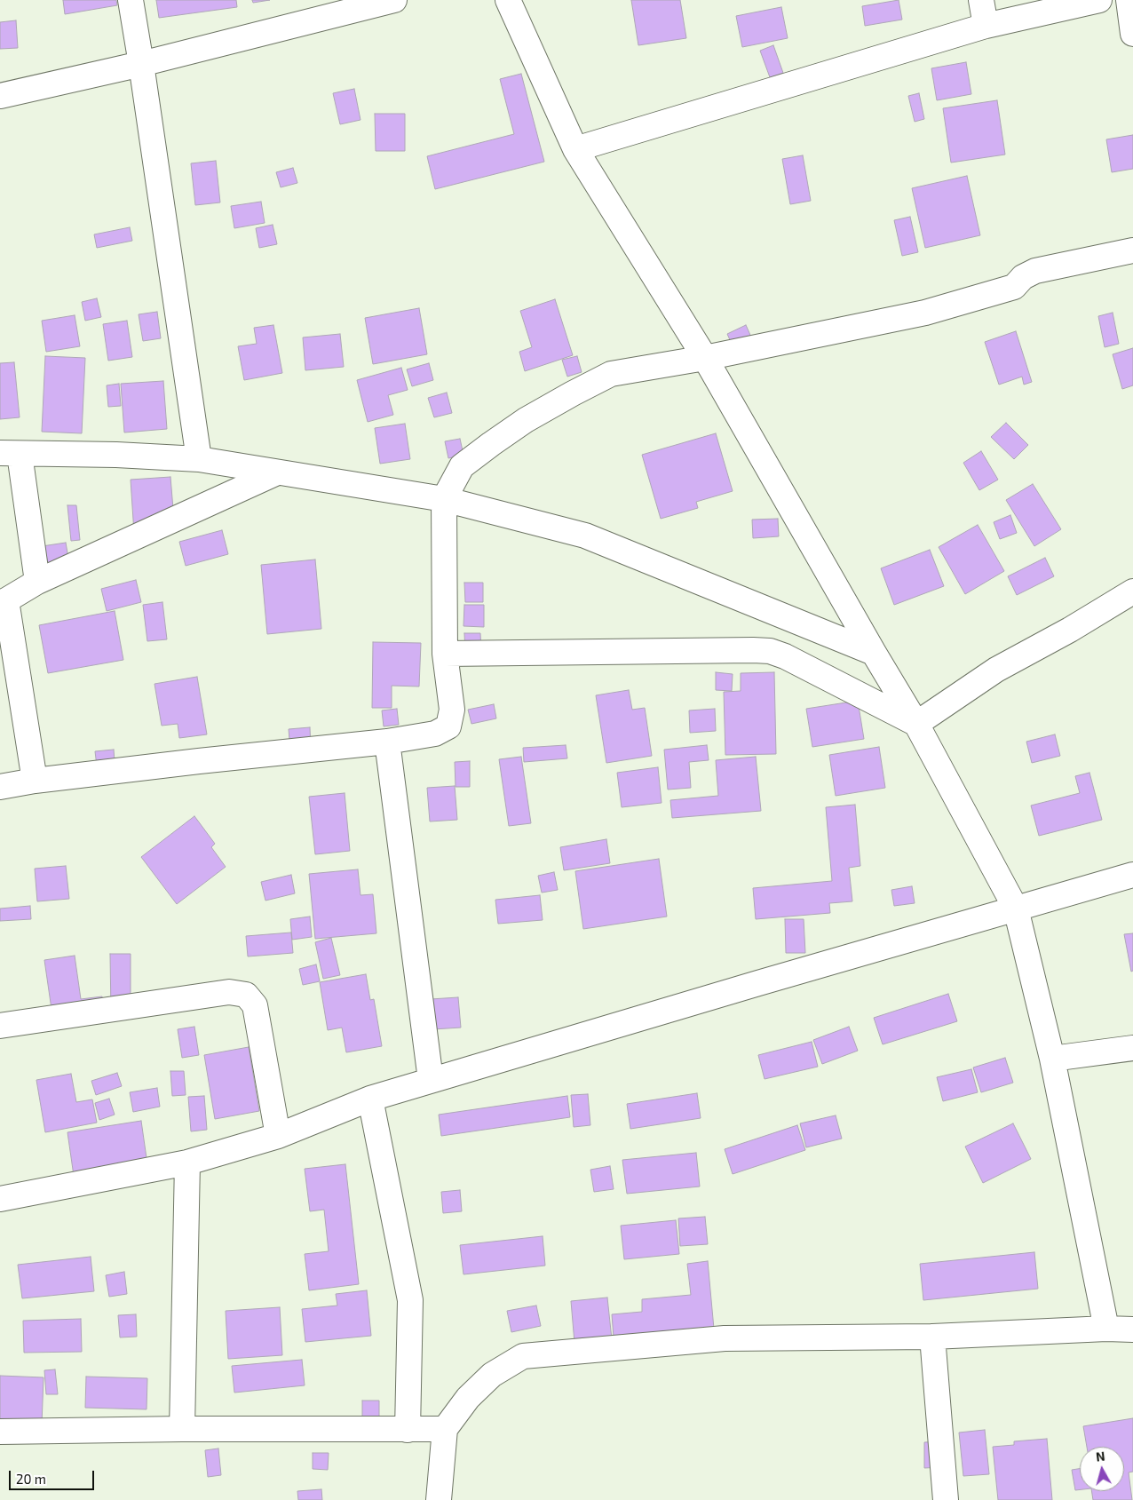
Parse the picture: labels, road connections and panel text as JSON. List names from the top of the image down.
{
  "scale_bar": "20 m",
  "north": "top"
}
